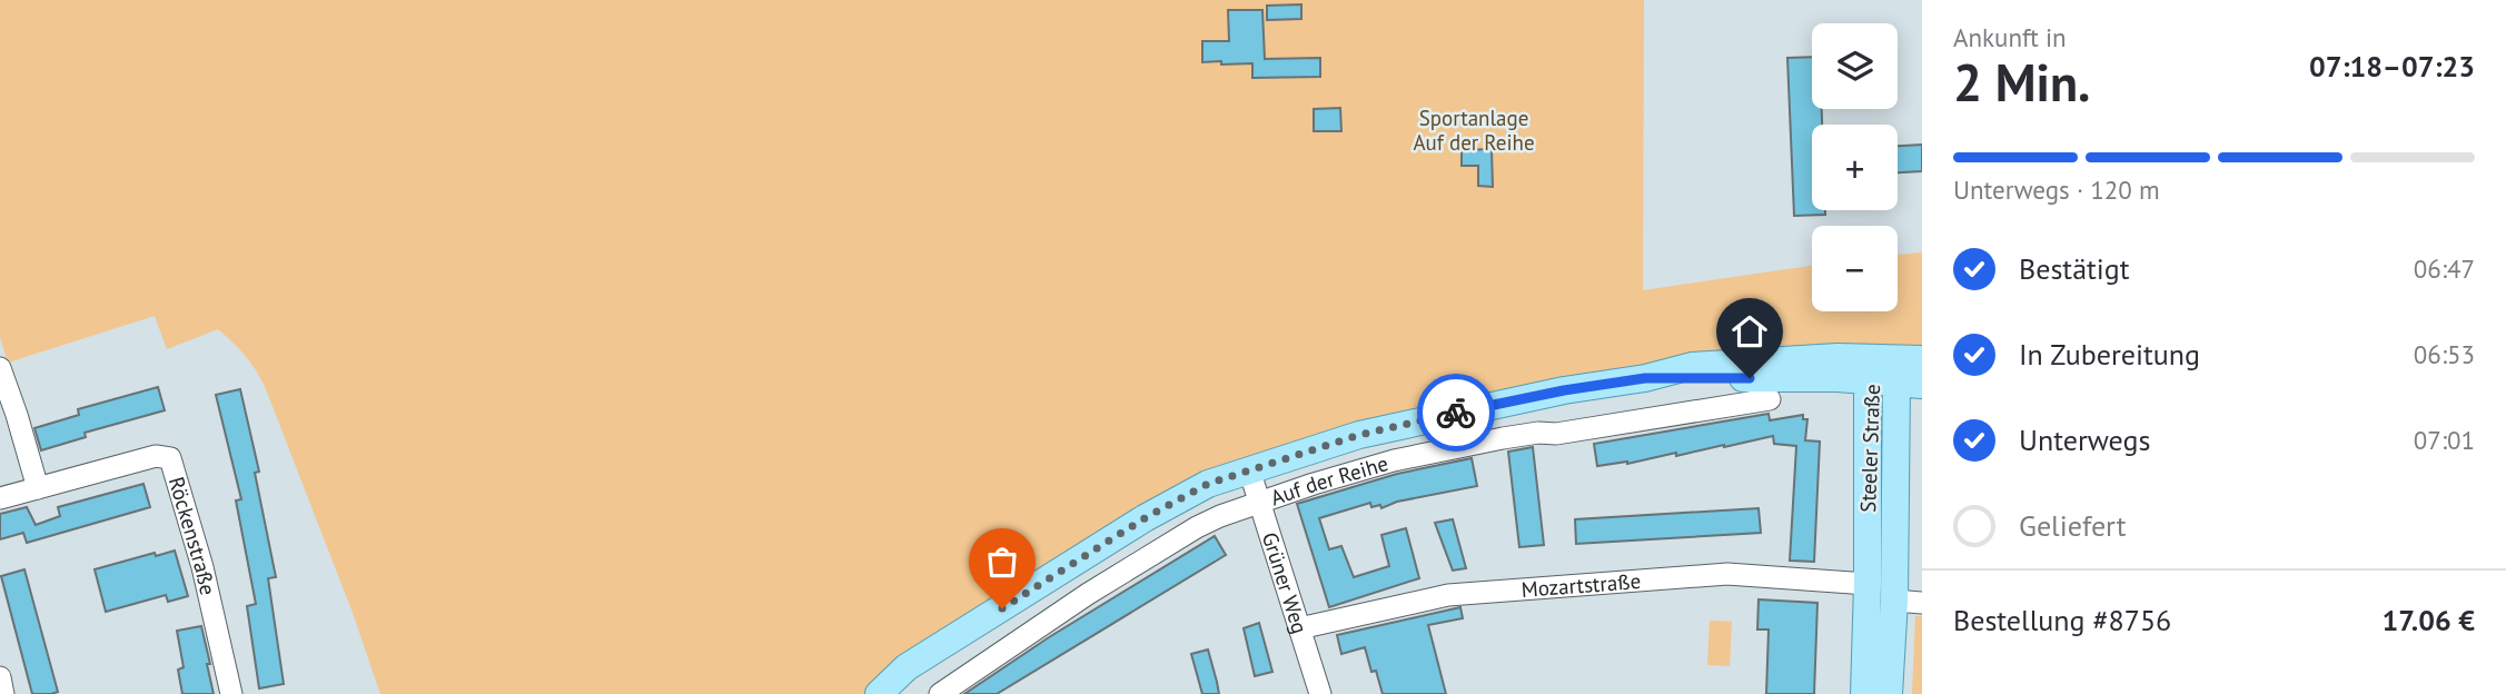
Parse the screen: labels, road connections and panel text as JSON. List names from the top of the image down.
{
  "streets": {
    "main road": ["Steeler Straße", "Auf der Reihe"],
    "street": ["Röckenstraße", "Grüner Weg", "Mozartstraße"]
  },
  "crossings": [
    ["Steeler Straße", "Auf der Reihe"],
    ["Steeler Straße", "Mozartstraße"],
    ["Auf der Reihe", "Grüner Weg"],
    ["Grüner Weg", "Mozartstraße"]
  ],
  "parks": ["Sportanlage Auf der Reihe"],
  "page": {
    "heading": ["2 Min.", "Ankunft in", "07:18–07:23"],
    "panel": ["Bestellung #8756", "17.06 €"],
    "map_buttons": ["+", "−"],
    "bar": "Unterwegs · 120 m",
    "list": [
      ["Bestätigt", "06:47"],
      ["In Zubereitung", "06:53"],
      ["Unterwegs", "07:01"],
      "Geliefert"
    ]
  }
}
